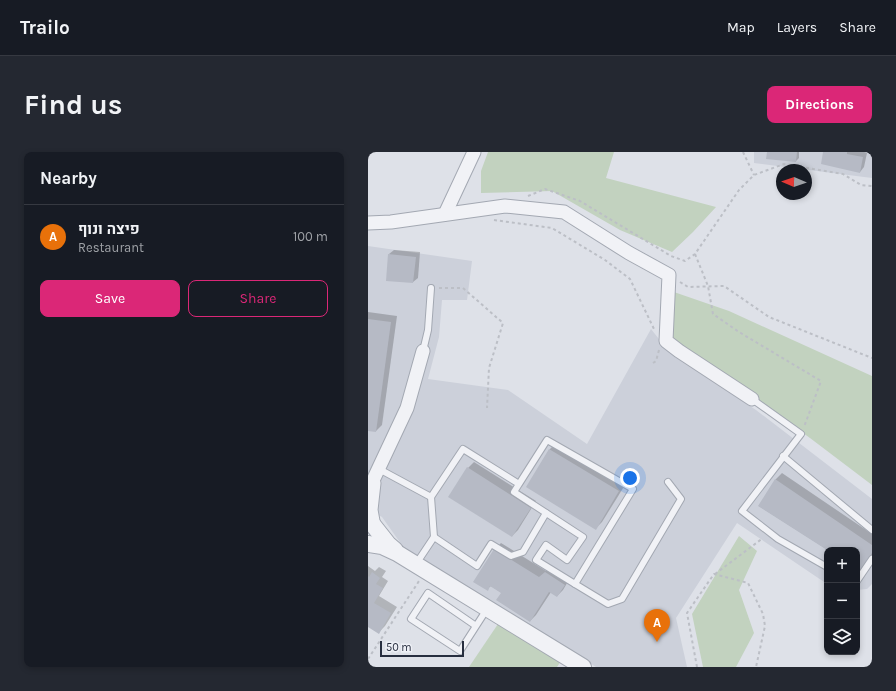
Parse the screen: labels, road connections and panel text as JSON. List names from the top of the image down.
{
  "scale_bar": "50 m",
  "north": "left",
  "page": {
    "header": "Trailo",
    "nav": ["Map", "Layers", "Share"],
    "buttons": [
      "Directions",
      ["Save", "Share"]
    ],
    "title": "Find us",
    "heading": "Nearby",
    "list": [
      {
        "mark": "A",
        "name": "פיצה ונוף",
        "note": "Restaurant",
        "value": "100 m"
      }
    ],
    "map_buttons": ["+", "−"],
    "pins": "A",
    "scale": "50 m"
  }
}
